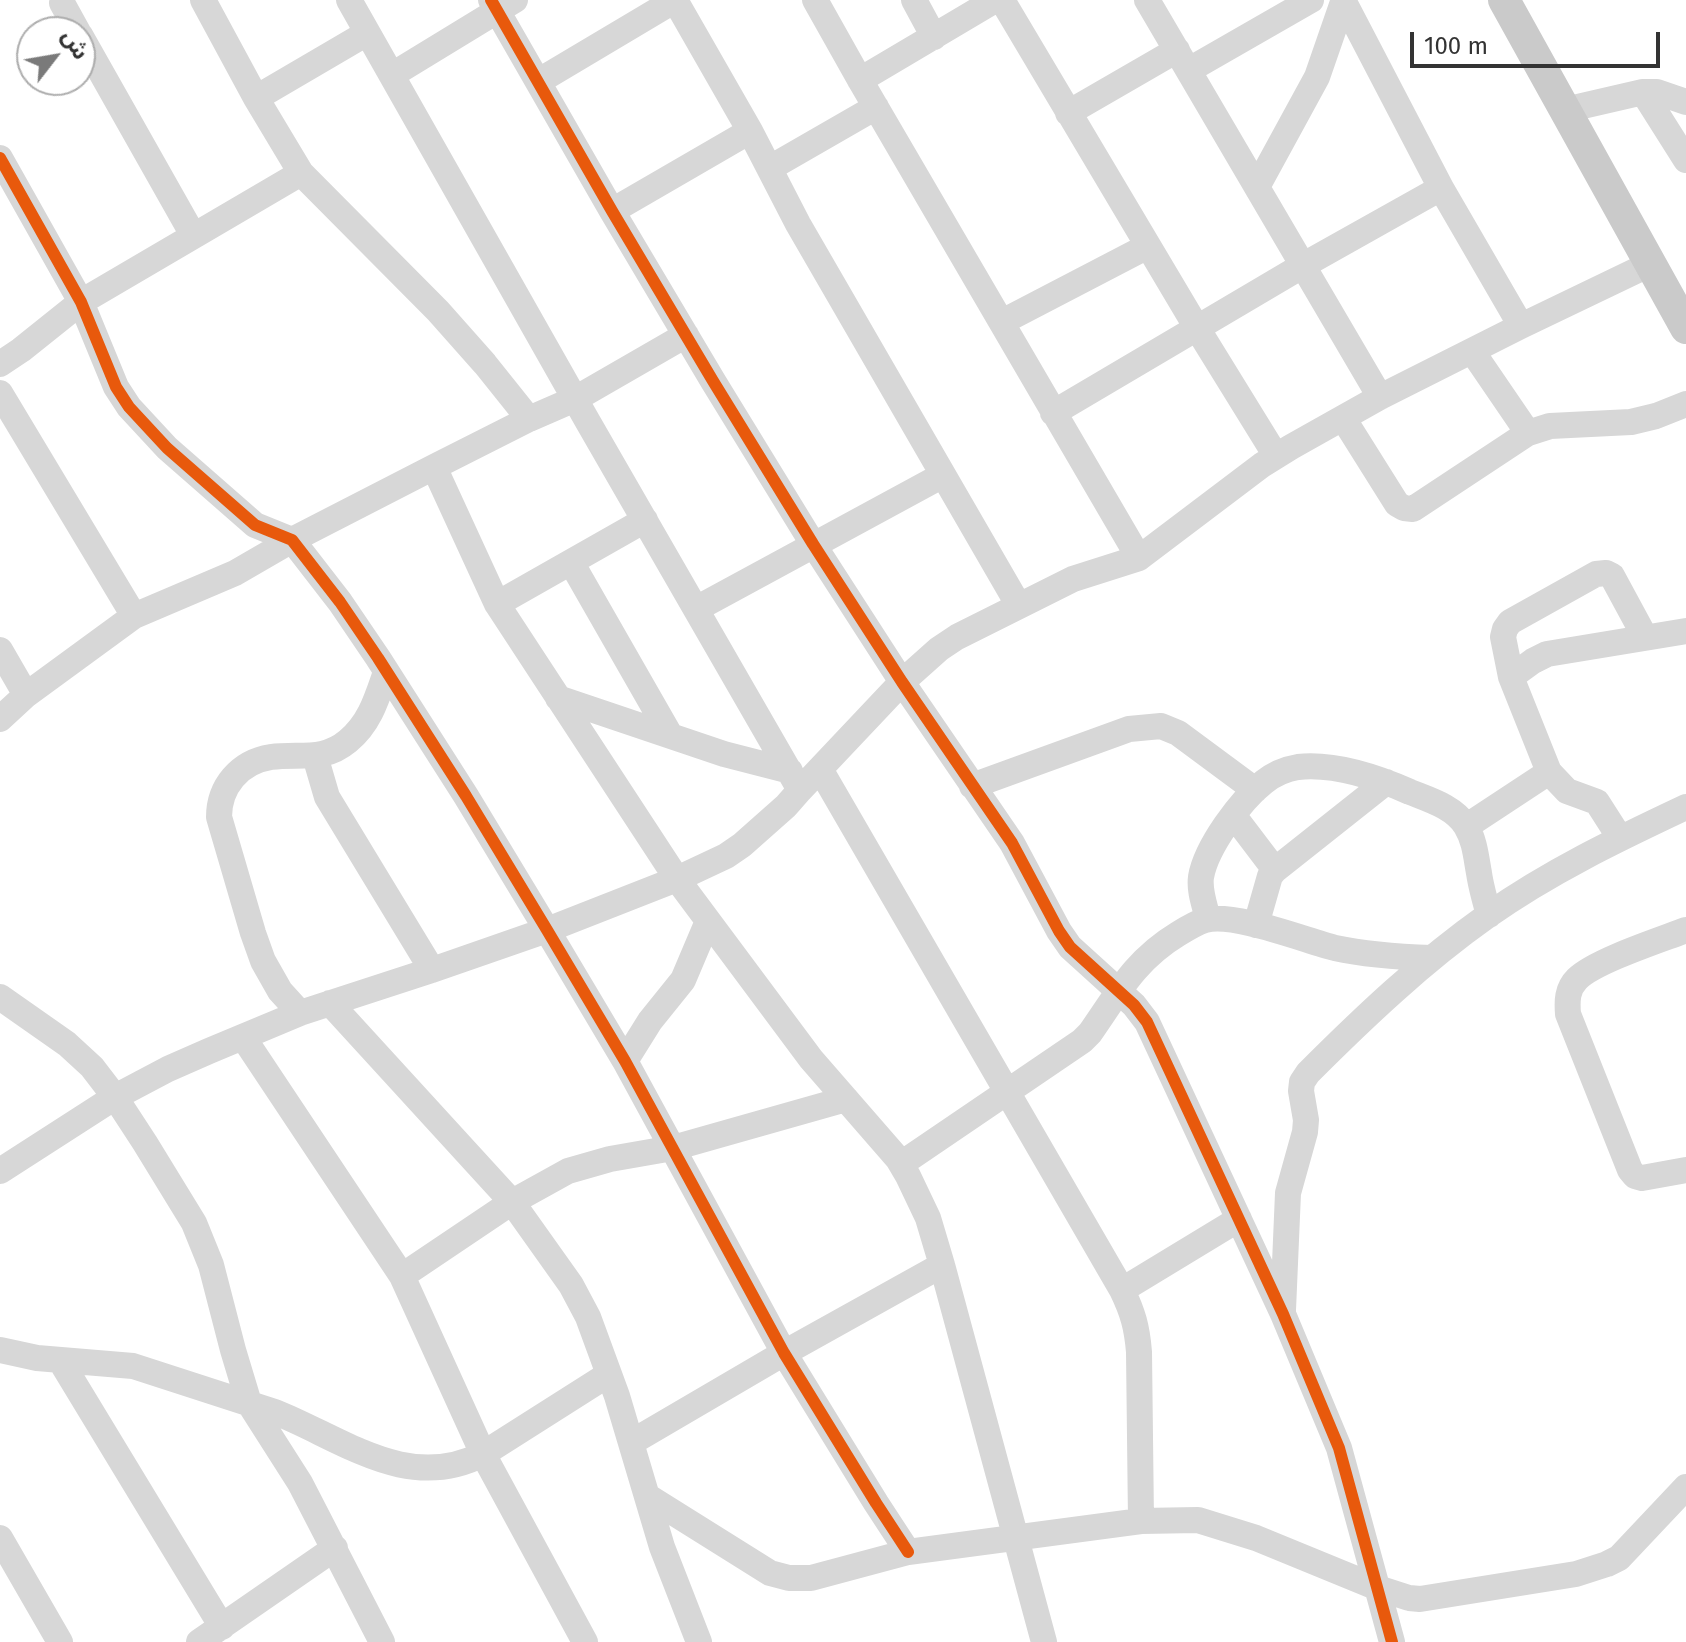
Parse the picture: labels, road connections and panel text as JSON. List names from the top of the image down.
{
  "scale_bar": "100 m",
  "north": "top right"
}
